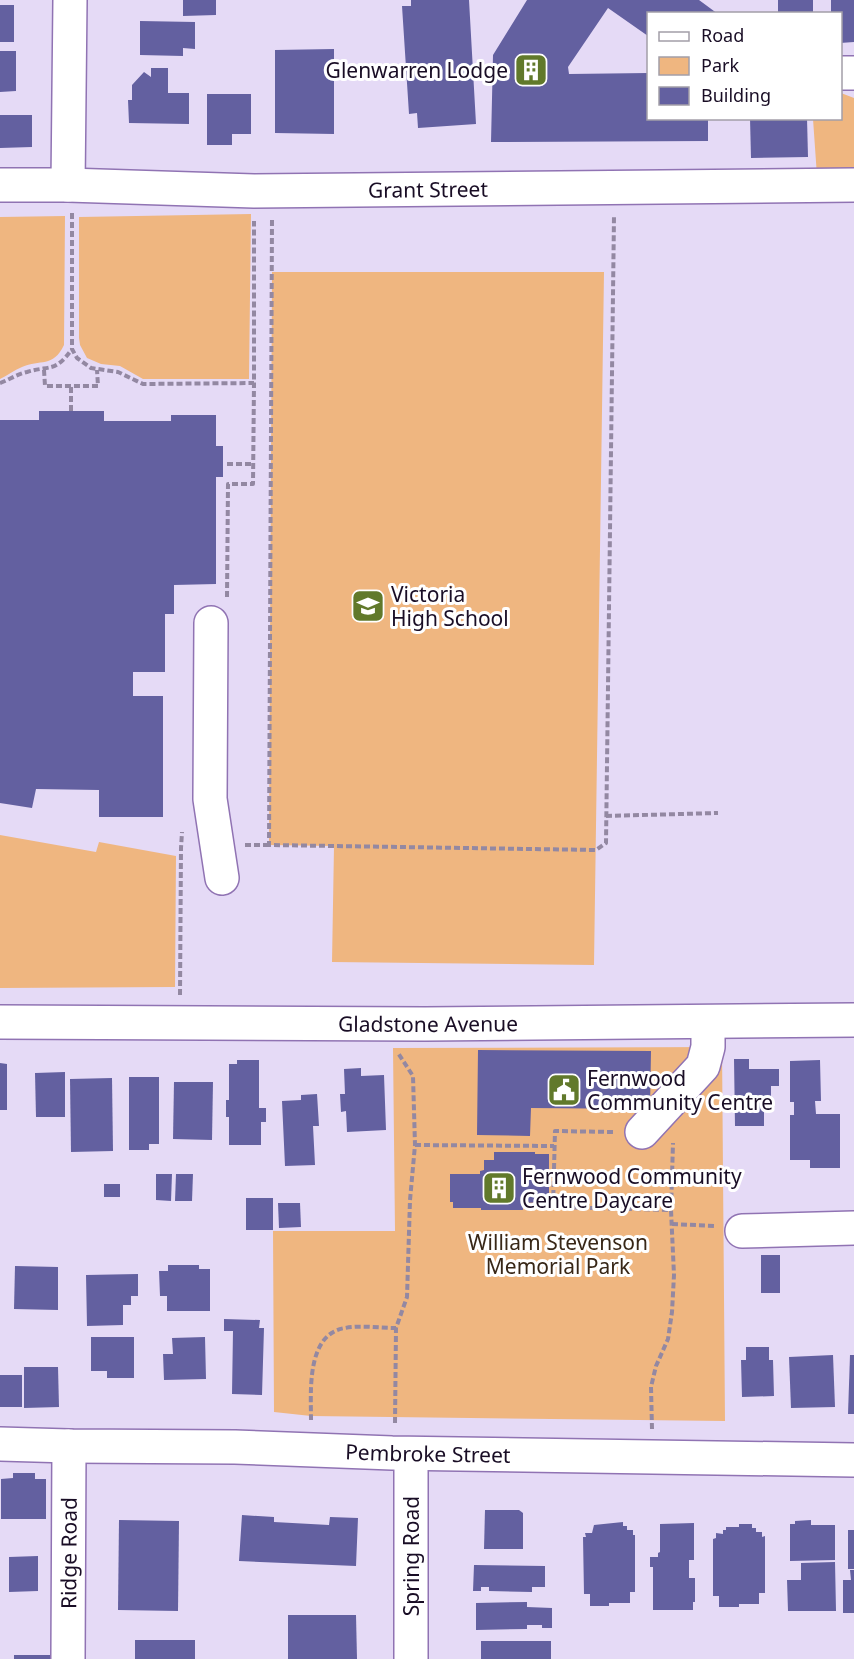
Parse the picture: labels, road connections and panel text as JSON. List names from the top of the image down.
{
  "streets": {
    "street": [
      "Grant Street",
      "Gladstone Avenue",
      "Pembroke Street",
      "Ridge Road",
      "Spring Road"
    ]
  },
  "crossings": [
    ["Pembroke Street", "Ridge Road"],
    ["Pembroke Street", "Spring Road"]
  ],
  "parks": ["William Stevenson Memorial Park"],
  "places": {
    "building": ["Glenwarren Lodge", "Fernwood Community Centre Daycare"],
    "school or university": ["Victoria High School"],
    "public building": ["Fernwood Community Centre"]
  },
  "legend": ["Road", "Park", "Building"]
}
